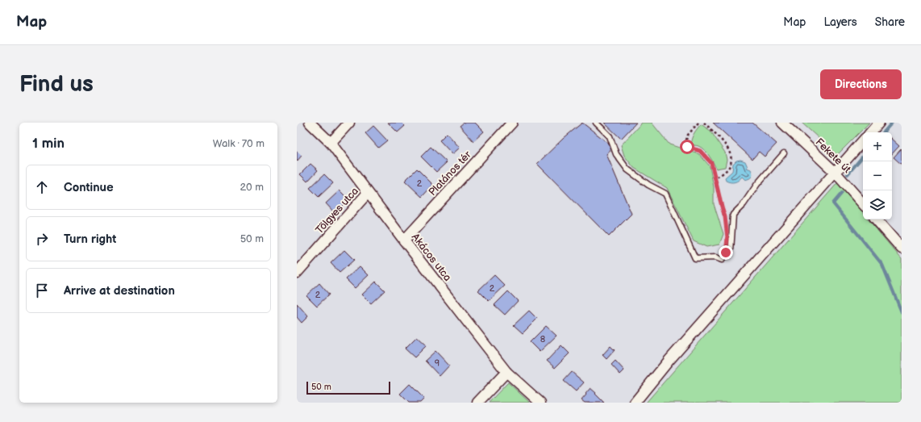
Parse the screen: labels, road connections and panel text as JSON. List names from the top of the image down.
{
  "streets": {
    "street": [
      "Fekete út",
      "Platános tér",
      "Tölgyes utca",
      "Akácos utca"
    ]
  },
  "crossings": [
    ["Platános tér", "Akácos utca"],
    ["Tölgyes utca", "Akácos utca"]
  ],
  "house_numbers": [
    "2",
    "2",
    "2",
    "8",
    "9"
  ],
  "scale_bar": "50 m",
  "page": {
    "header": "Map",
    "nav": ["Map", "Layers", "Share"],
    "buttons": "Directions",
    "title": "Find us",
    "heading": ["1 min", "Walk · 70 m"],
    "map_buttons": ["+", "−"],
    "list": [
      ["Continue", "20 m"],
      ["Turn right", "50 m"],
      "Arrive at destination"
    ],
    "scale": "50 m"
  }
}
